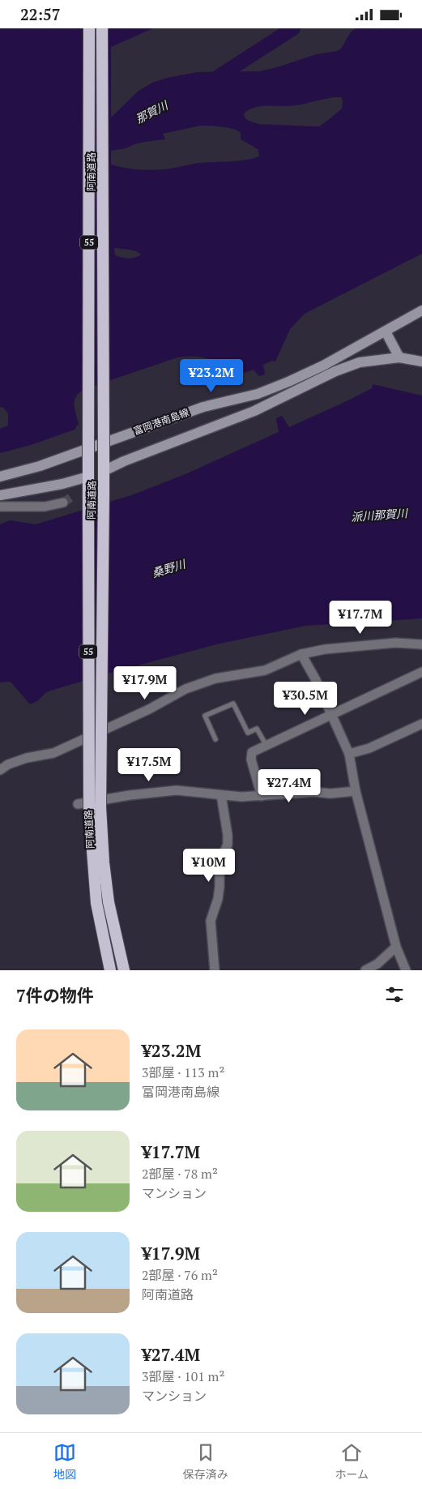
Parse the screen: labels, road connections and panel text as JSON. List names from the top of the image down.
{
  "streets": {
    "highway": ["阿南道路", "55"],
    "main road": ["富岡港南島線"]
  },
  "water": ["那賀川", "派川那賀川", "桑野川"],
  "page": {
    "status": "22:57",
    "price": [
      "¥23.2M",
      "¥17.7M",
      "¥17.9M",
      "¥30.5M",
      "¥17.5M",
      "¥27.4M",
      "¥10M"
    ],
    "heading": "7件の物件",
    "list": [
      {
        "name": "¥23.2M",
        "note": "3部屋 · 113 m² · 富岡港南島線"
      },
      {
        "name": "¥17.7M",
        "note": "2部屋 · 78 m² · マンション"
      },
      {
        "name": "¥17.9M",
        "note": "2部屋 · 76 m² · 阿南道路"
      },
      {
        "name": "¥27.4M",
        "note": "3部屋 · 101 m² · マンション"
      }
    ],
    "tabs": ["地図", "保存済み", "ホーム"]
  }
}
